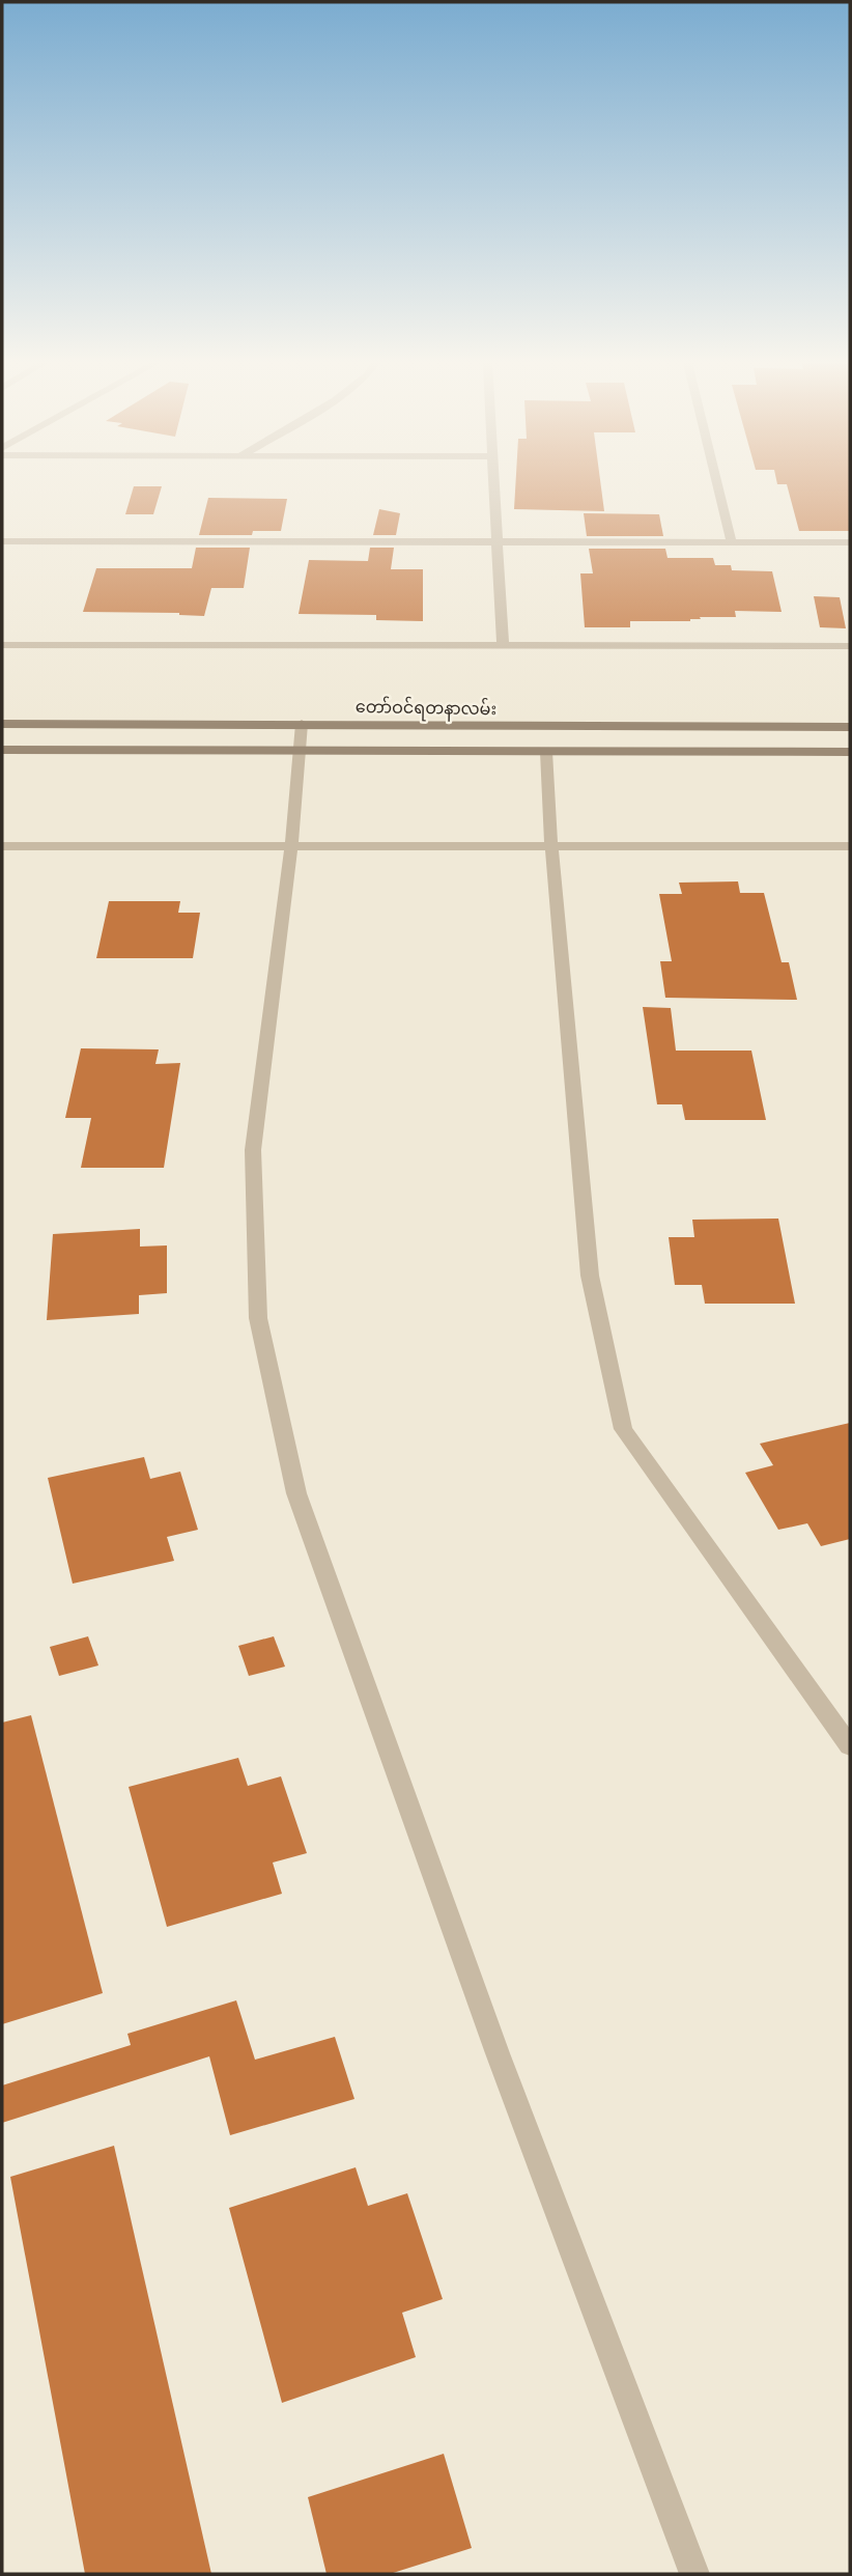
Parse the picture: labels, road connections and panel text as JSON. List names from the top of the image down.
{
  "streets": {
    "main road": ["တော်ဝင်ရတနာလမ်း"]
  }
}
